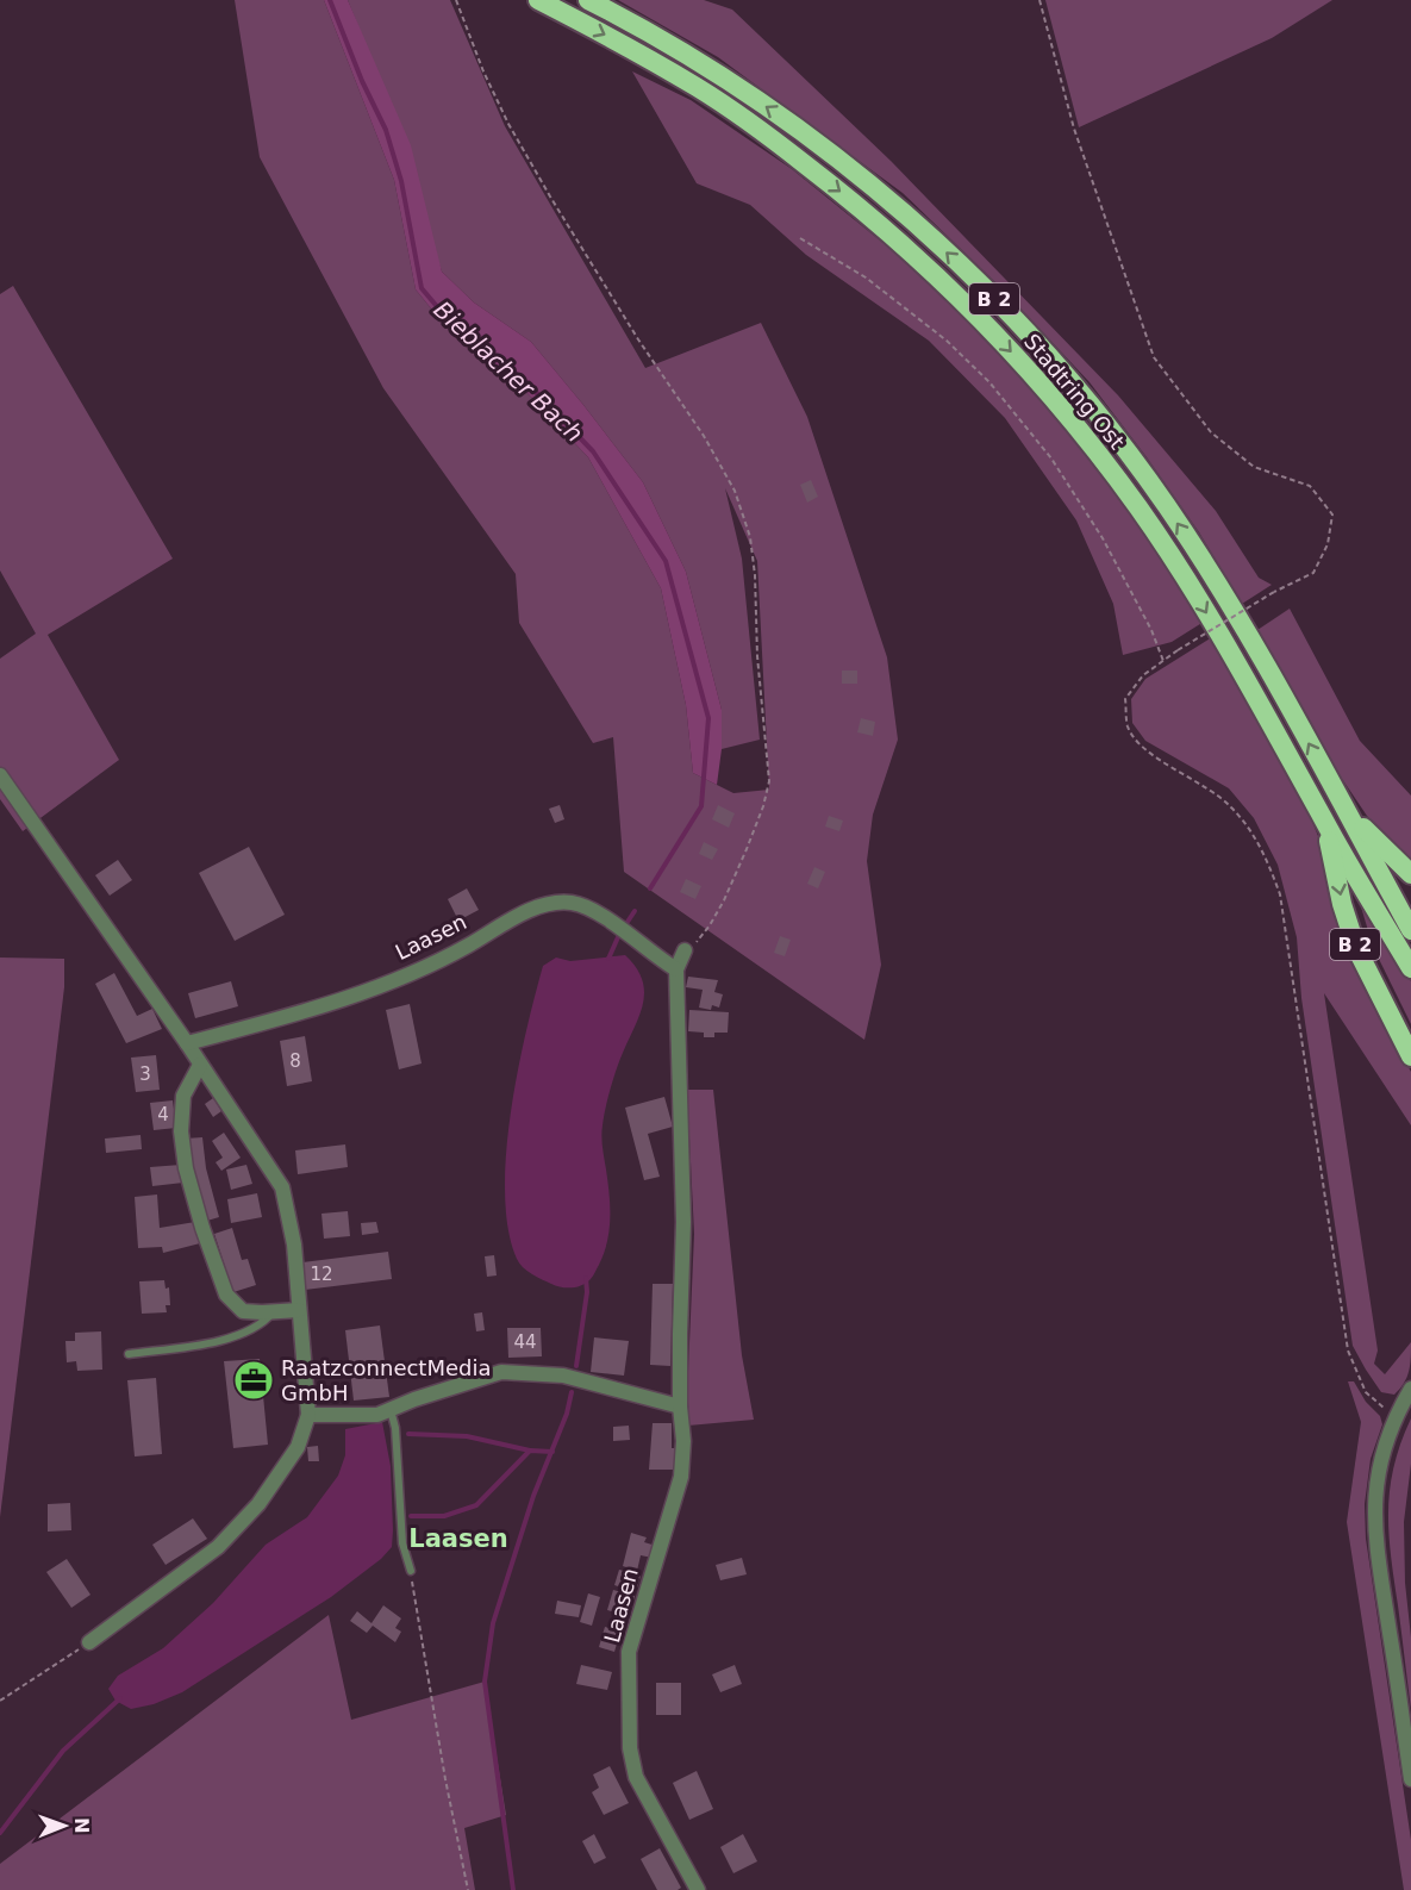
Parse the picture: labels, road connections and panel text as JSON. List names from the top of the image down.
{
  "streets": {
    "highway": ["B 2", "Stadtring Ost"],
    "street": ["Laasen"]
  },
  "crossings": [
    ["B 2", "Stadtring Ost"]
  ],
  "districts": ["Laasen"],
  "water": ["Bieblacher Bach"],
  "places": {
    "office": ["RaatzconnectMedia GmbH"]
  },
  "house_numbers": [
    "8",
    "3",
    "4",
    "12",
    "44"
  ],
  "north": "right"
}
